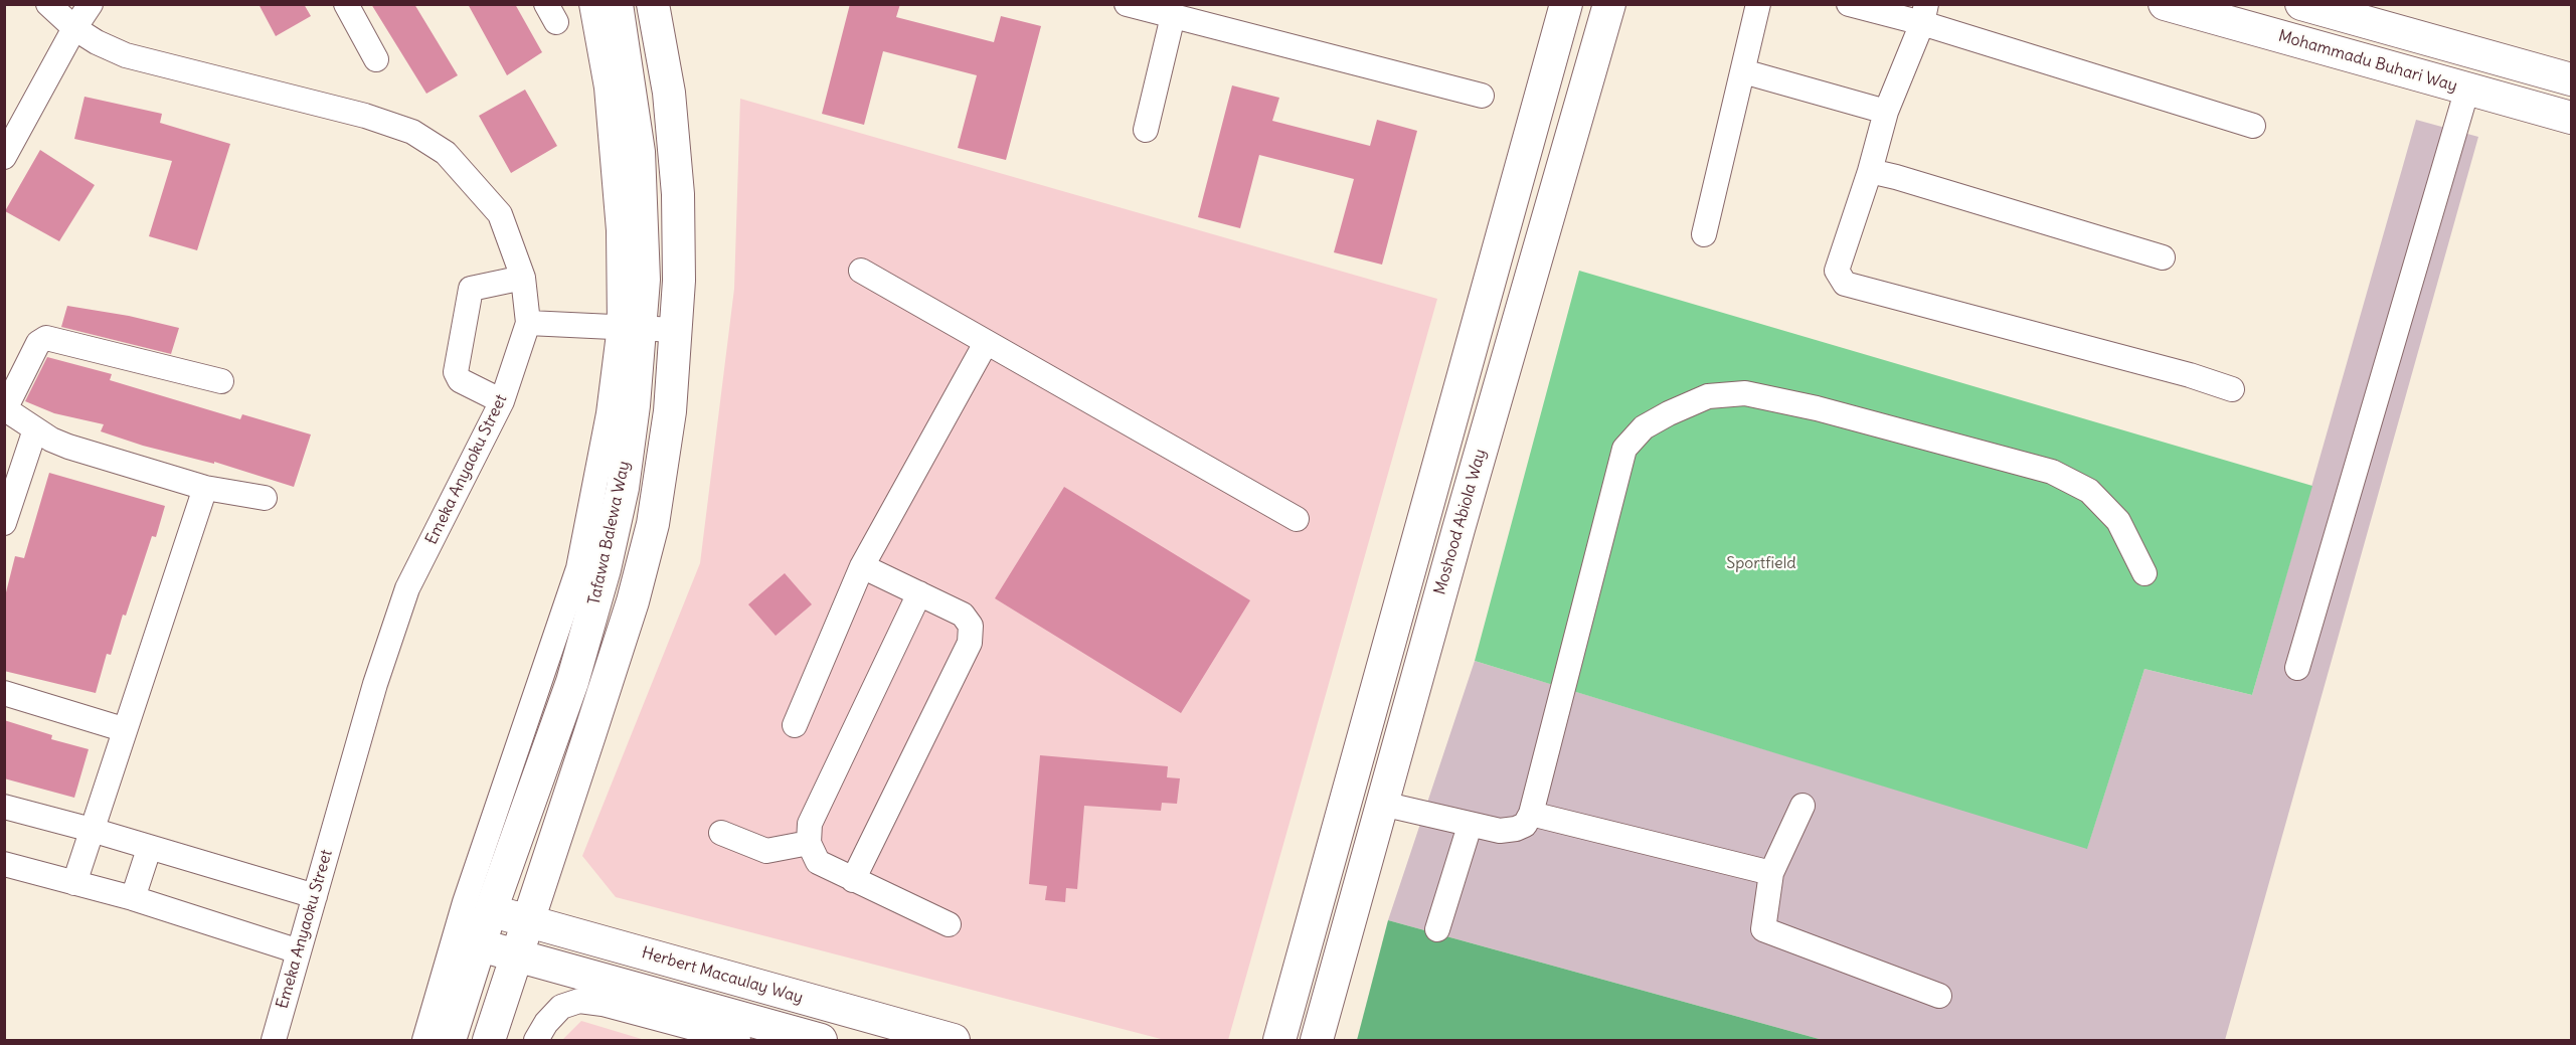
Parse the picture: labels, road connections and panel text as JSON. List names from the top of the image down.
{
  "streets": {
    "main road": [
      "Mohammadu Buhari Way",
      "Moshood Abiola Way",
      "Tafawa Balewa Way",
      "Herbert Macaulay Way"
    ],
    "street": ["Emeka Anyaoku Street"]
  },
  "crossings": [
    ["Tafawa Balewa Way", "Herbert Macaulay Way"]
  ],
  "parks": ["Sportfield"]
}
